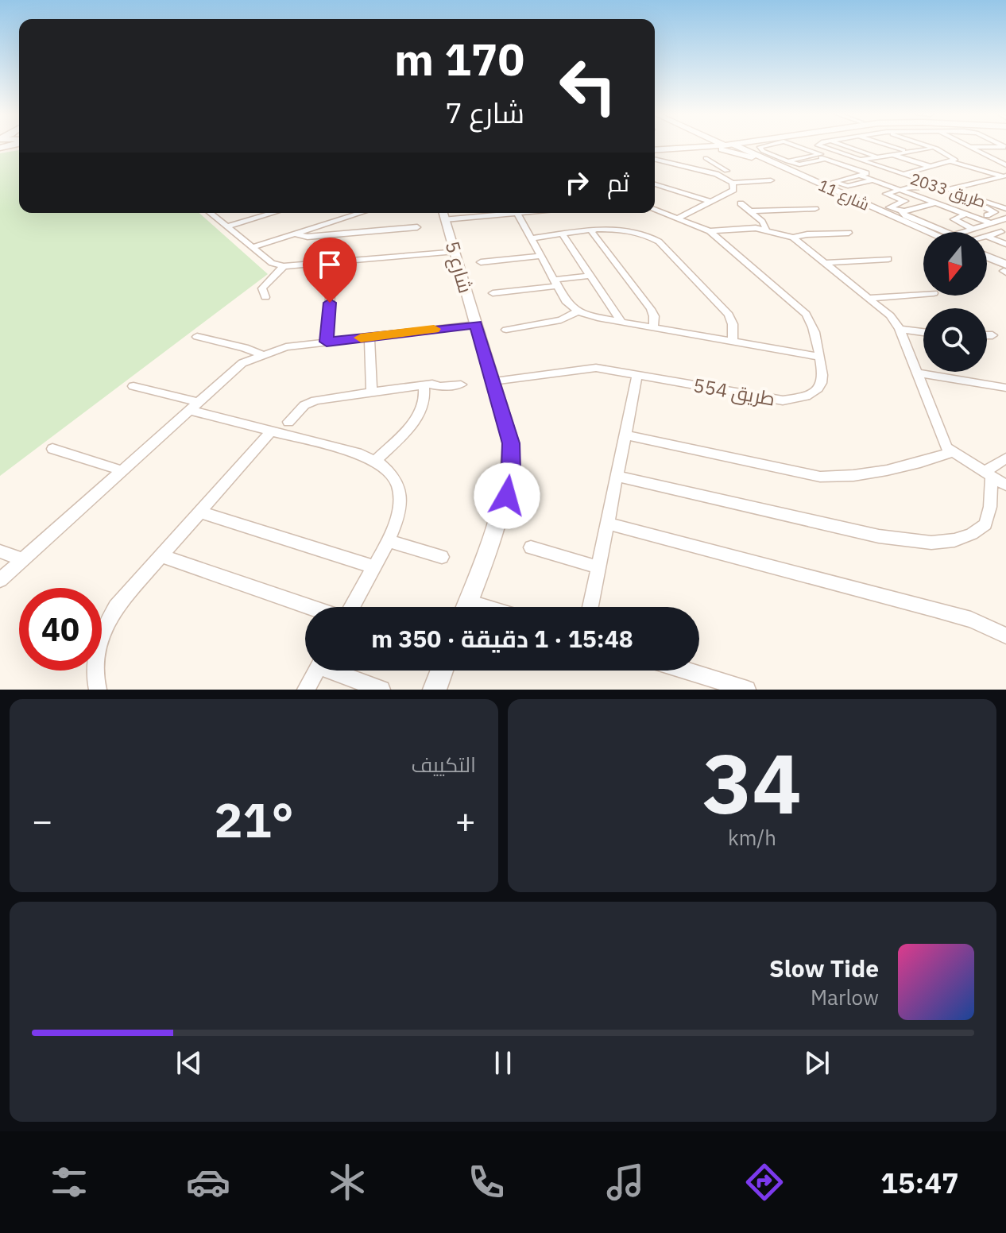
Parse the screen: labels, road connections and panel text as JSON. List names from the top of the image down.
{
  "streets": {
    "street": [
      "طريق 2033",
      "شارع 11",
      "شارع 5",
      "طريق 554"
    ]
  },
  "crossings": [
    ["شارع 5", "طريق 554"]
  ],
  "north": "bottom",
  "page": {
    "turn": ["170 m", "شارع 7"],
    "then": "ثم",
    "limit": "40",
    "trip": "15:48 · 1 دقيقة · 350 m",
    "tile": [
      ["34", "km/h"],
      "التكييف"
    ],
    "heat": ["−", "21°", "+"],
    "song": ["Slow Tide", "Marlow"],
    "tabs": "15:47"
  }
}
